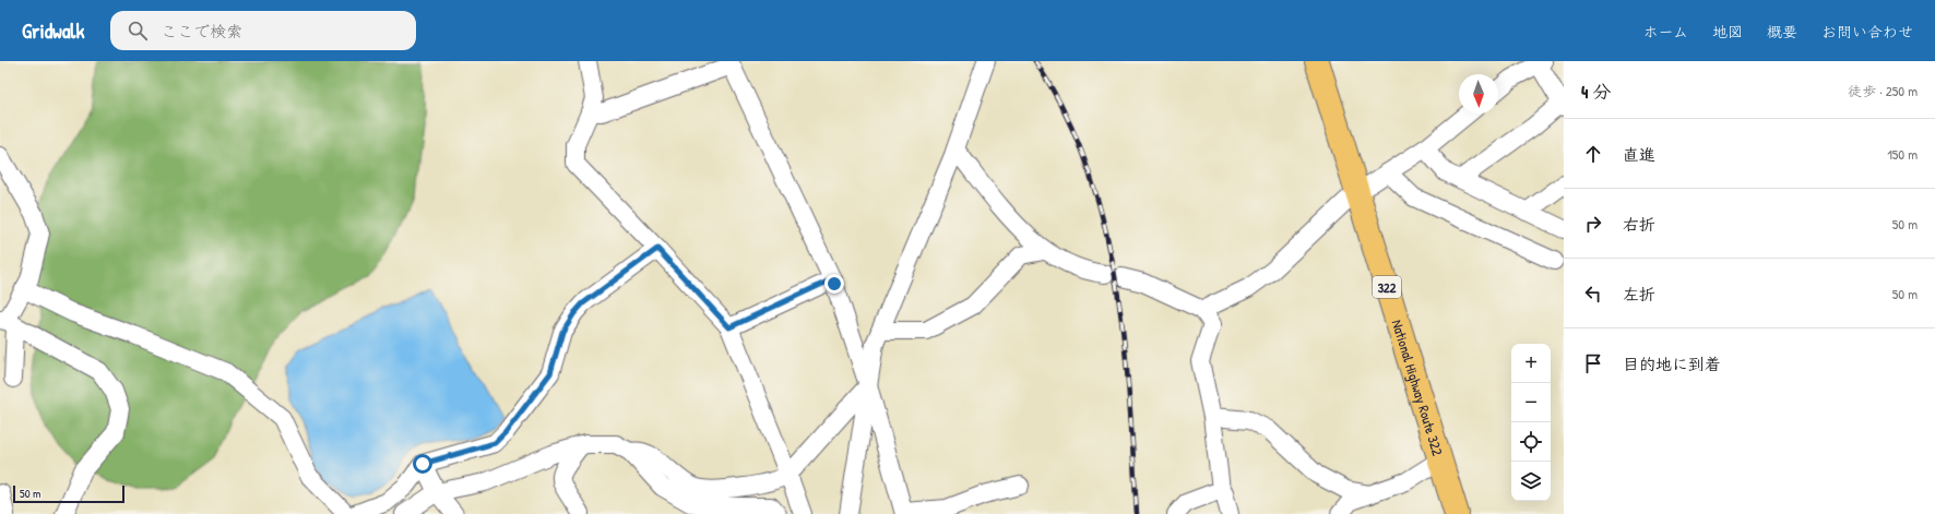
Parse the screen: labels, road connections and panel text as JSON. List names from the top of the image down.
{
  "streets": {
    "highway": ["322", "National Highway Route 322"]
  },
  "scale_bar": "50 m",
  "north": "bottom",
  "page": {
    "header": "Gridwalk",
    "search": "ここで検索",
    "nav": [
      "ホーム",
      "地図",
      "概要",
      "お問い合わせ"
    ],
    "heading": ["4 分", "徒歩 · 250 m"],
    "list": [
      ["直進", "150 m"],
      ["右折", "50 m"],
      ["左折", "50 m"],
      "目的地に到着"
    ],
    "map_buttons": ["+", "−"],
    "scale": "50 m"
  }
}
